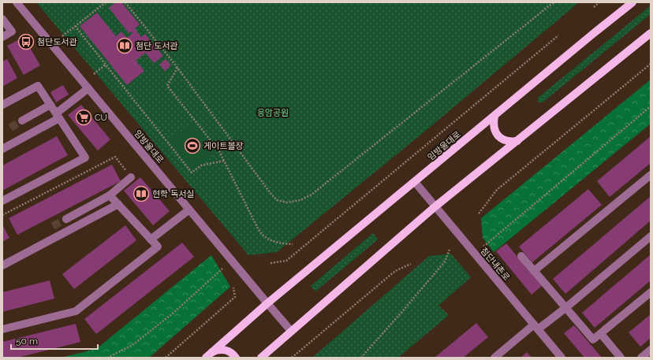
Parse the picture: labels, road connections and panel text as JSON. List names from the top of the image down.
{
  "streets": {
    "main road": ["임방울대로"],
    "street": ["첨단내촌로"]
  },
  "crossings": [
    ["임방울대로", "첨단내촌로"]
  ],
  "parks": ["응암공원"],
  "places": {
    "bus stop": ["첨단도서관"],
    "library": ["첨단 도서관", "현학 독서실"],
    "supermarket": ["CU"],
    "sports": ["게이트볼장"]
  },
  "scale_bar": "50 m"
}
